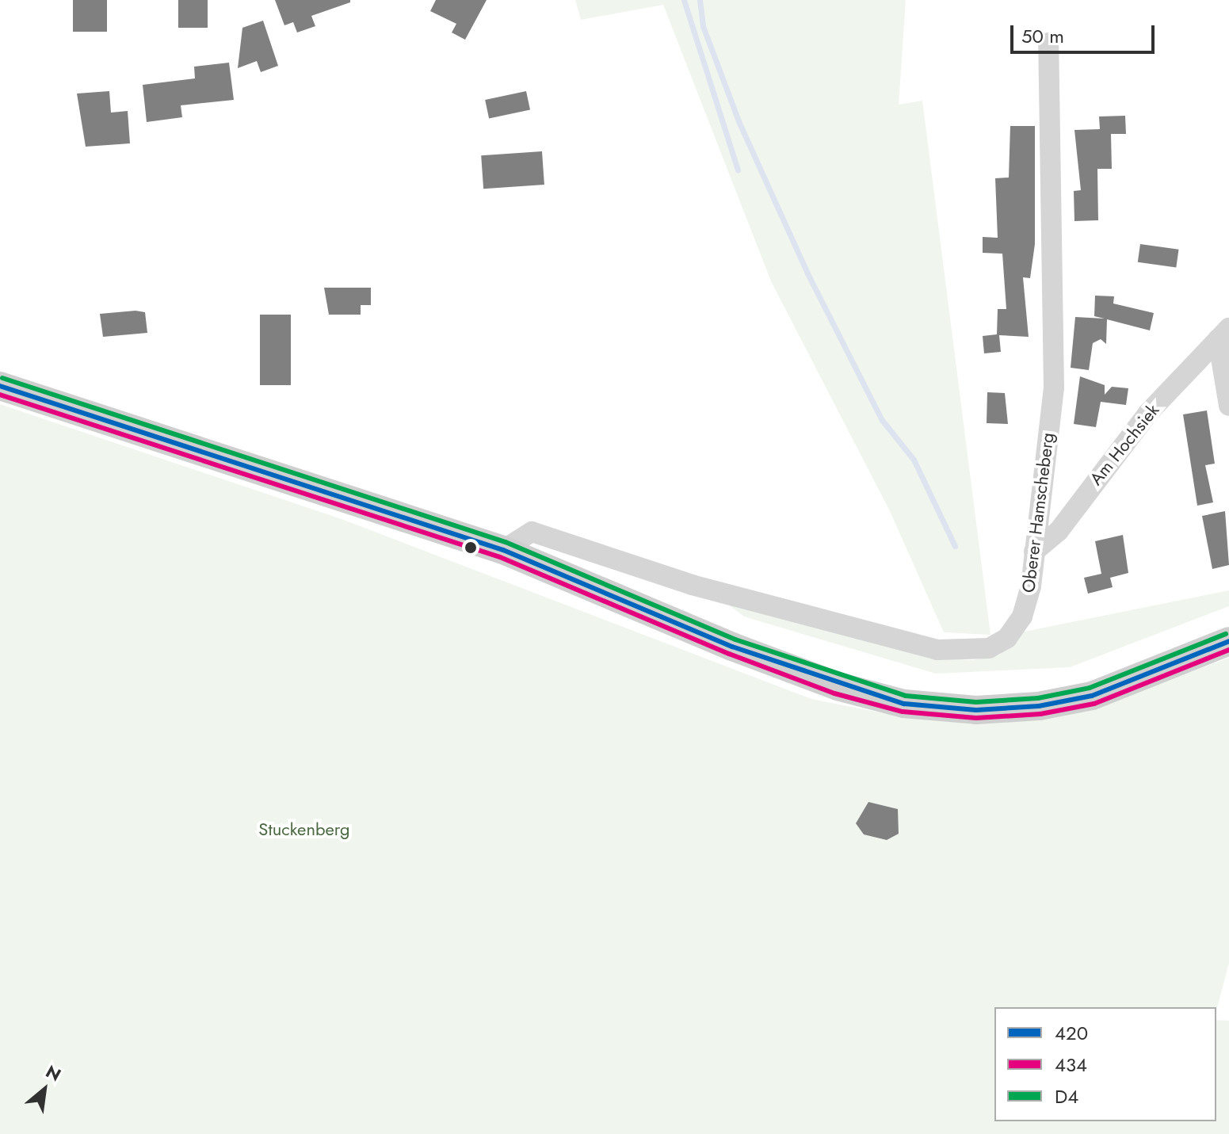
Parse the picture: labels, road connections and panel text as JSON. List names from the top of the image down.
{
  "streets": {
    "street": ["Am Hochsiek", "Oberer Hamscheberg"]
  },
  "crossings": [
    ["Am Hochsiek", "Oberer Hamscheberg"]
  ],
  "parks": ["Stuckenberg"],
  "lines": ["transit line D4", "transit line 420", "transit line 434"],
  "legend": ["420", "434", "D4"],
  "scale_bar": "50 m",
  "north": "top right"
}
